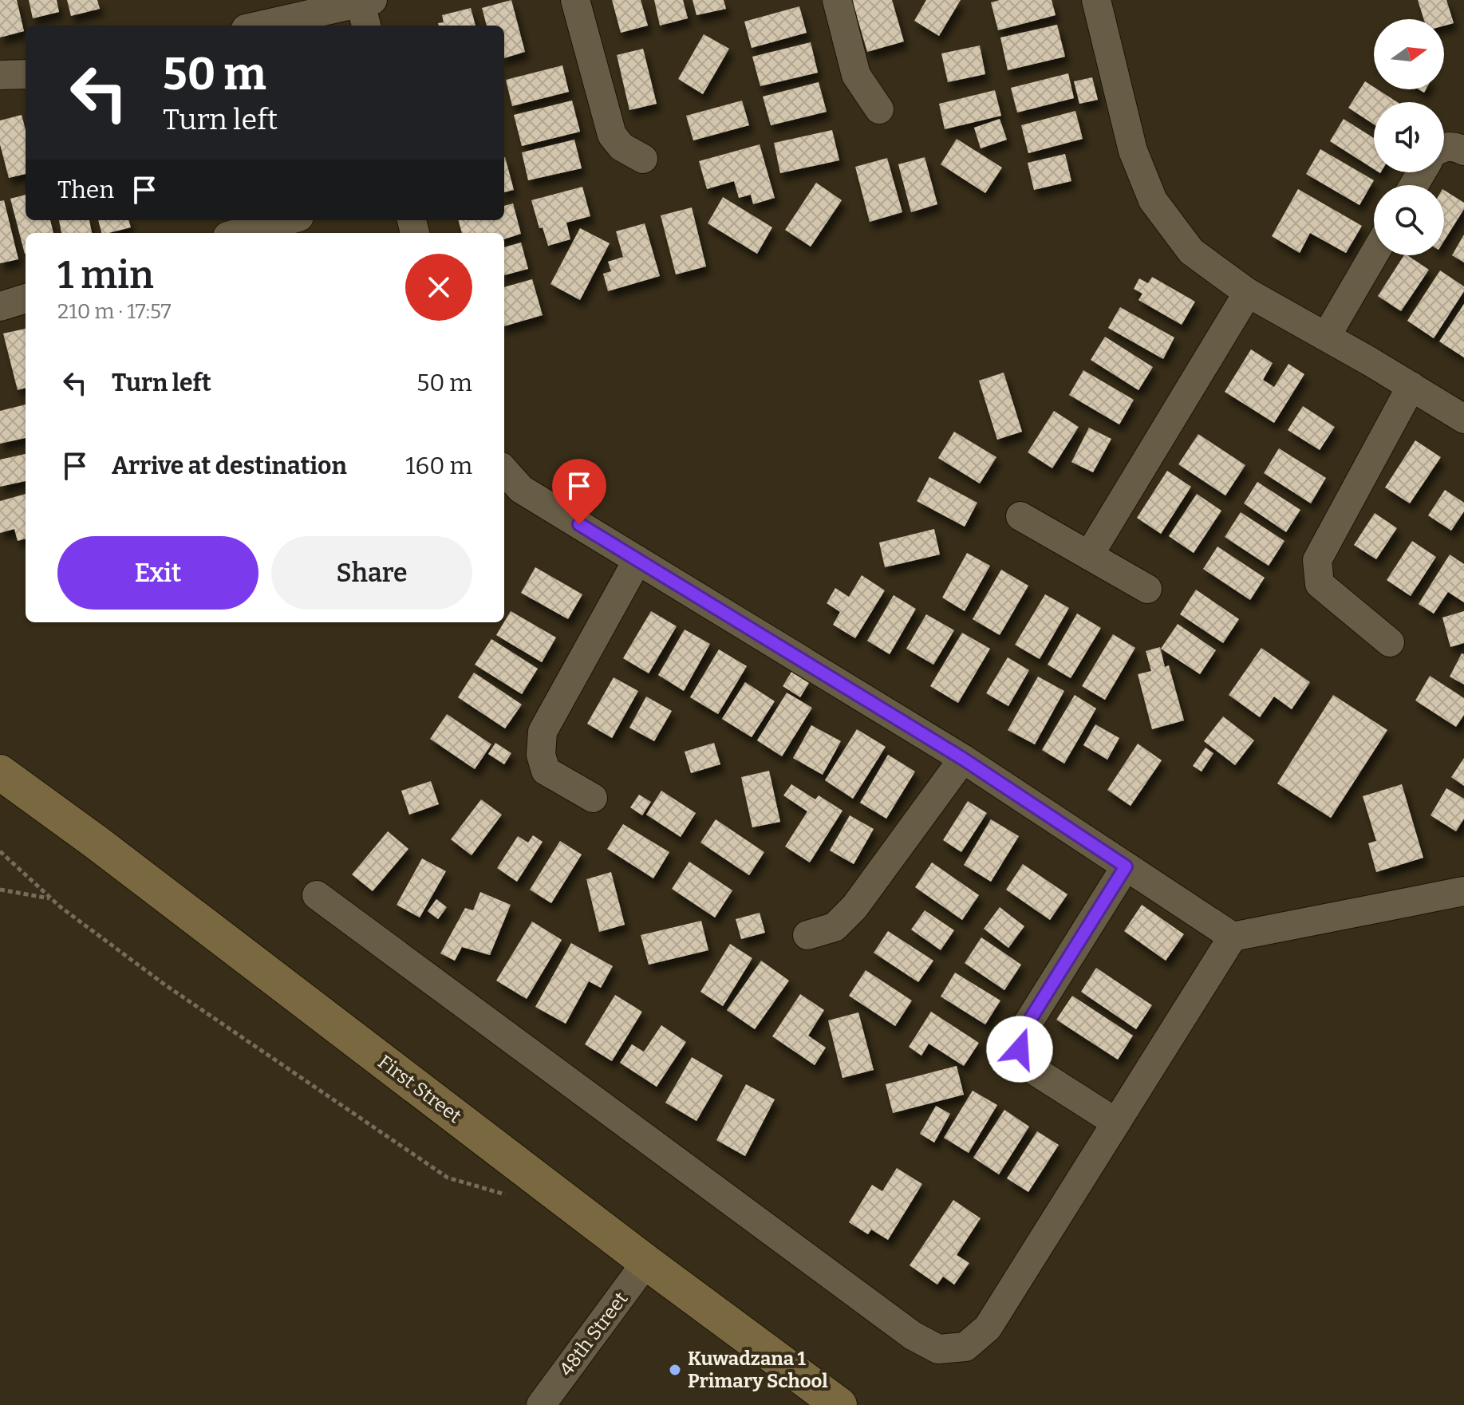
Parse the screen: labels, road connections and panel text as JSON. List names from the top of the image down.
{
  "streets": {
    "street": ["First Street", "48th Street"]
  },
  "crossings": [
    ["First Street", "48th Street"]
  ],
  "places": ["Kuwadzana 1 Primary School"],
  "north": "right",
  "page": {
    "turn": ["50 m", "Turn left"],
    "then": "Then",
    "heading": ["1 min", "210 m · 17:57"],
    "list": [
      {
        "name": "Turn left",
        "value": "50 m"
      },
      {
        "name": "Arrive at destination",
        "value": "160 m"
      }
    ],
    "buttons": ["Exit", "Share"]
  }
}
